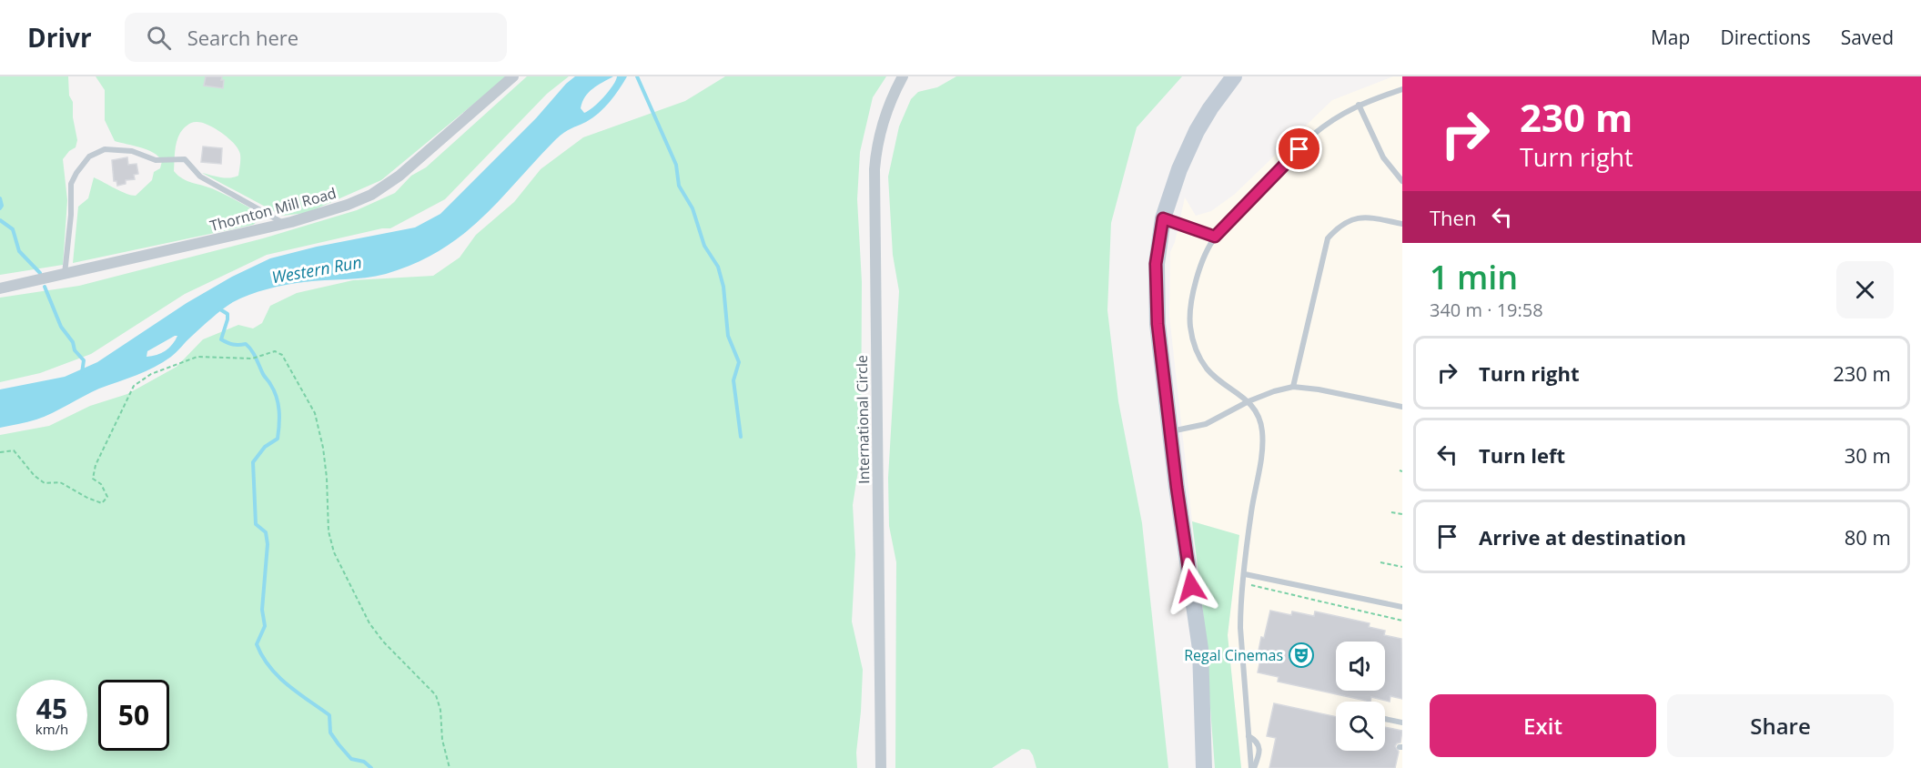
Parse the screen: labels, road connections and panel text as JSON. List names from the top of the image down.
{
  "streets": {
    "street": ["Thornton Mill Road", "International Circle"]
  },
  "water": ["Western Run"],
  "places": {
    "theatre": ["Regal Cinemas"]
  },
  "page": {
    "header": "Drivr",
    "search": "Search here",
    "nav": ["Map", "Directions", "Saved"],
    "turn": ["230 m", "Turn right"],
    "then": "Then",
    "heading": ["1 min", "340 m · 19:58"],
    "list": [
      {
        "name": "Turn right",
        "value": "230 m"
      },
      {
        "name": "Turn left",
        "value": "30 m"
      },
      {
        "name": "Arrive at destination",
        "value": "80 m"
      }
    ],
    "speed": "45 km/h",
    "limit": "50",
    "buttons": ["Exit", "Share"]
  }
}
